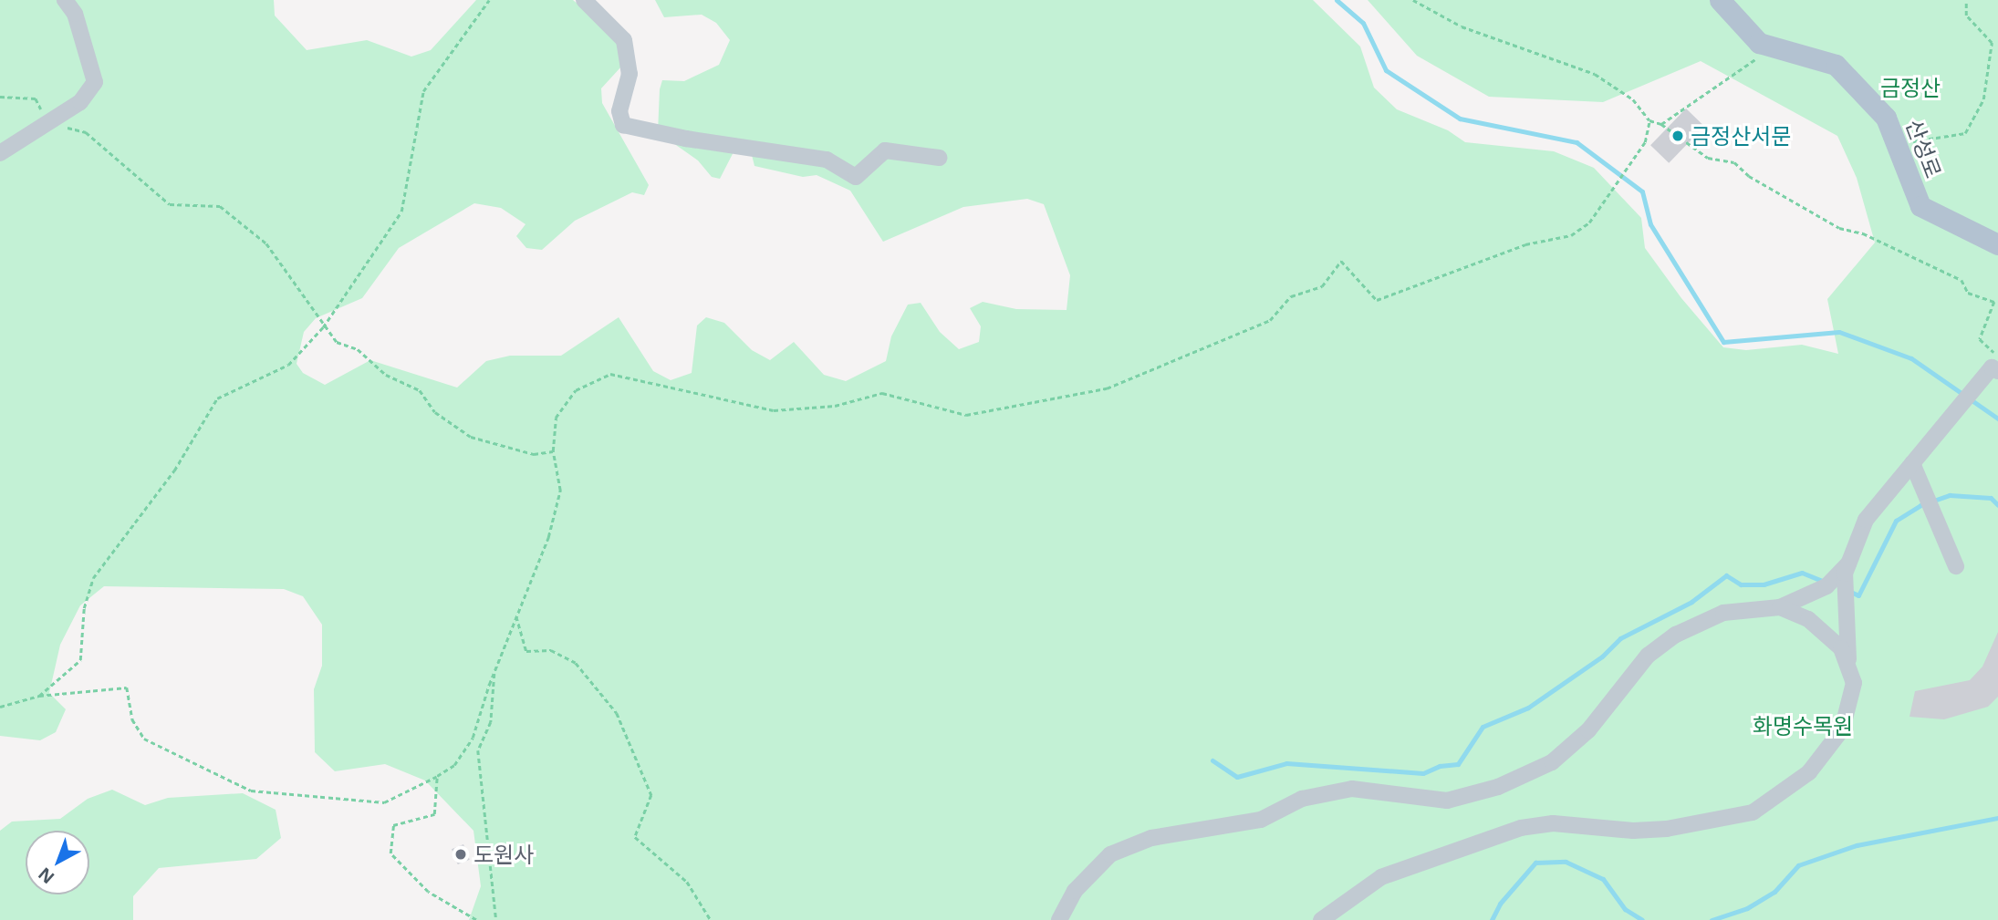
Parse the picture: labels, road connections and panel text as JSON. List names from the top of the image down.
{
  "streets": {
    "main road": ["산성로"]
  },
  "parks": ["금정산", "화명수목원"],
  "places": ["금정산서문", "도원사"],
  "north": "bottom left"
}
